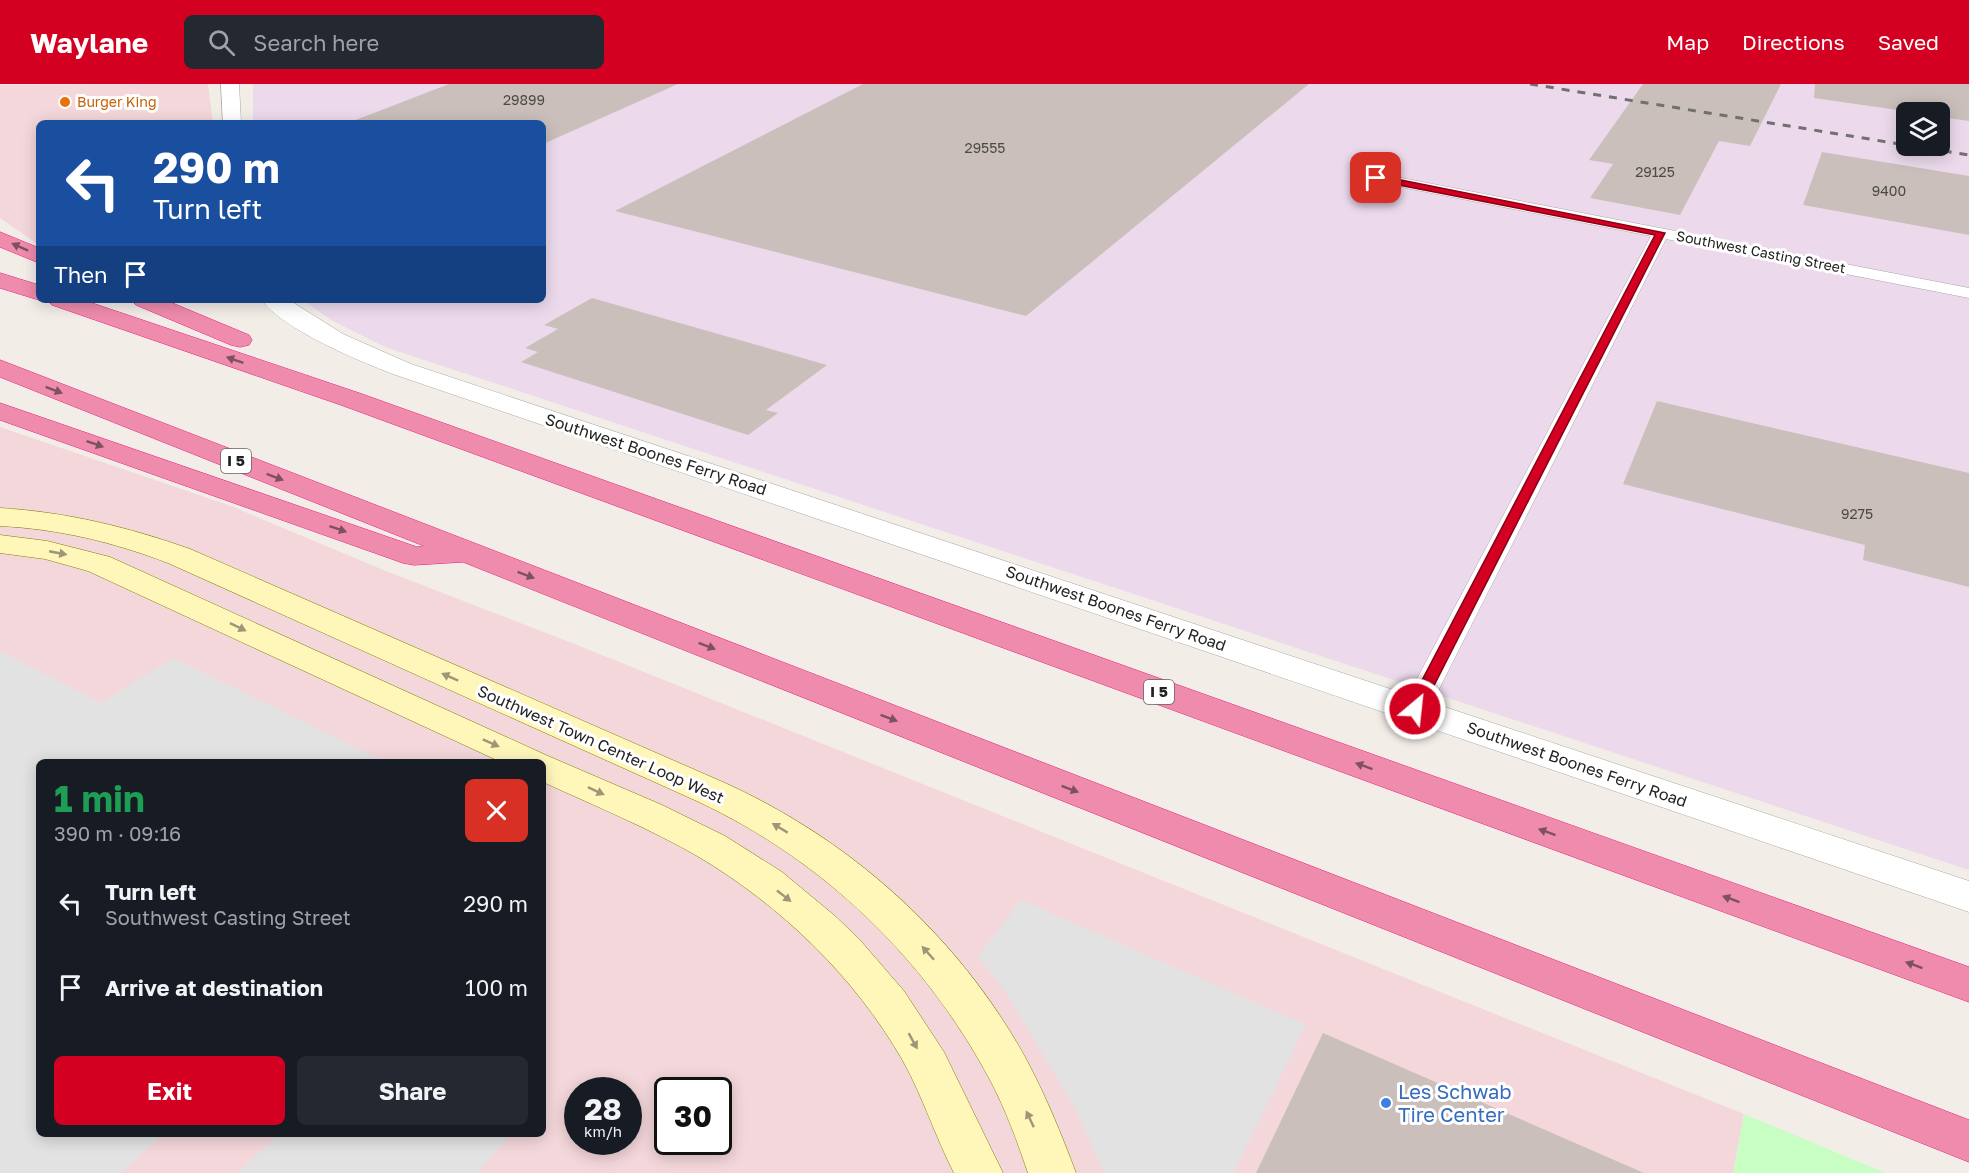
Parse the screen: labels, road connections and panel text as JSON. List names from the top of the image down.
{
  "streets": {
    "highway": ["I 5"],
    "main road": ["Southwest Town Center Loop West"],
    "street": ["Southwest Casting Street", "Southwest Boones Ferry Road"]
  },
  "places": ["Burger King", "Les Schwab Tire Center"],
  "house_numbers": [
    "29899",
    "29555",
    "29125",
    "9400",
    "9275"
  ],
  "page": {
    "header": "Waylane",
    "search": "Search here",
    "nav": ["Map", "Directions", "Saved"],
    "turn": ["290 m", "Turn left"],
    "then": "Then",
    "heading": ["1 min", "390 m · 09:16"],
    "list": [
      {
        "name": "Turn left",
        "note": "Southwest Casting Street",
        "value": "290 m"
      },
      {
        "name": "Arrive at destination",
        "value": "100 m"
      }
    ],
    "buttons": ["Exit", "Share"],
    "speed": "28 km/h",
    "limit": "30"
  }
}
